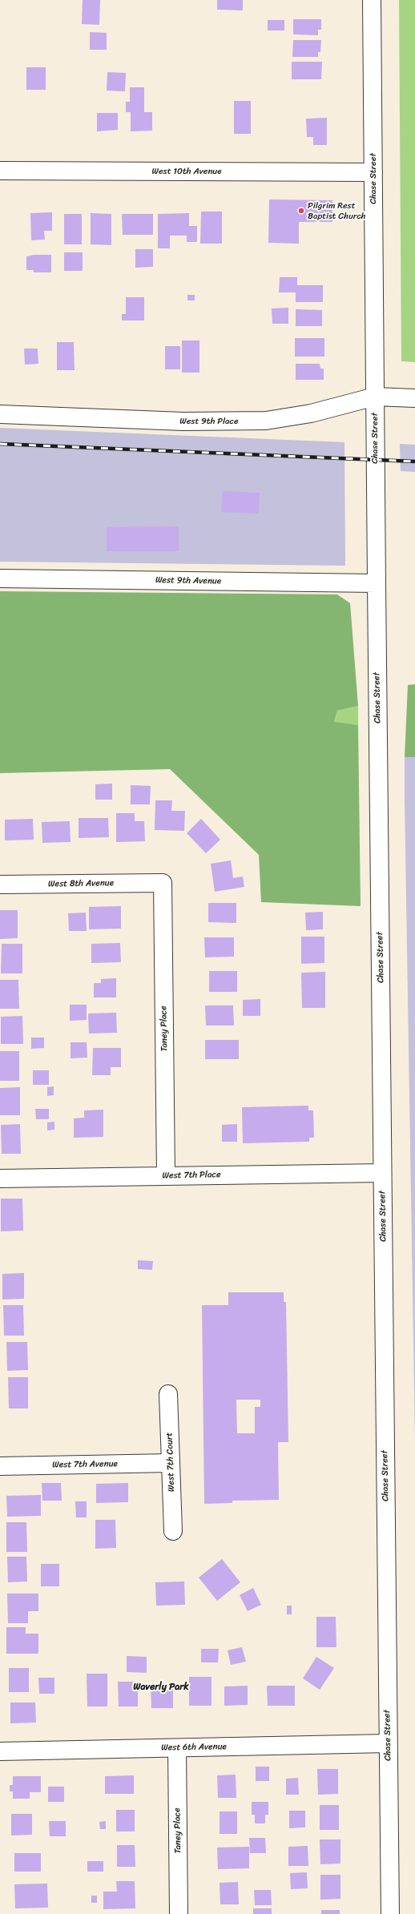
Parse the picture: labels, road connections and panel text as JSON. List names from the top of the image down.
{
  "streets": {
    "street": [
      "West 10th Avenue",
      "Chase Street",
      "West 9th Place",
      "West 9th Avenue",
      "West 8th Avenue",
      "Taney Place",
      "West 7th Place",
      "West 7th Court",
      "West 7th Avenue",
      "West 6th Avenue"
    ]
  },
  "crossings": [
    ["West 10th Avenue", "Chase Street"],
    ["Chase Street", "West 9th Place"],
    ["Chase Street", "West 9th Avenue"],
    ["Chase Street", "West 7th Place"],
    ["Chase Street", "West 6th Avenue"],
    ["West 8th Avenue", "Taney Place"],
    ["Taney Place", "West 7th Place"],
    ["Taney Place", "West 6th Avenue"],
    ["West 7th Court", "West 7th Avenue"]
  ],
  "districts": ["Waverly Park"],
  "places": ["Pilgrim Rest Baptist Church"]
}
